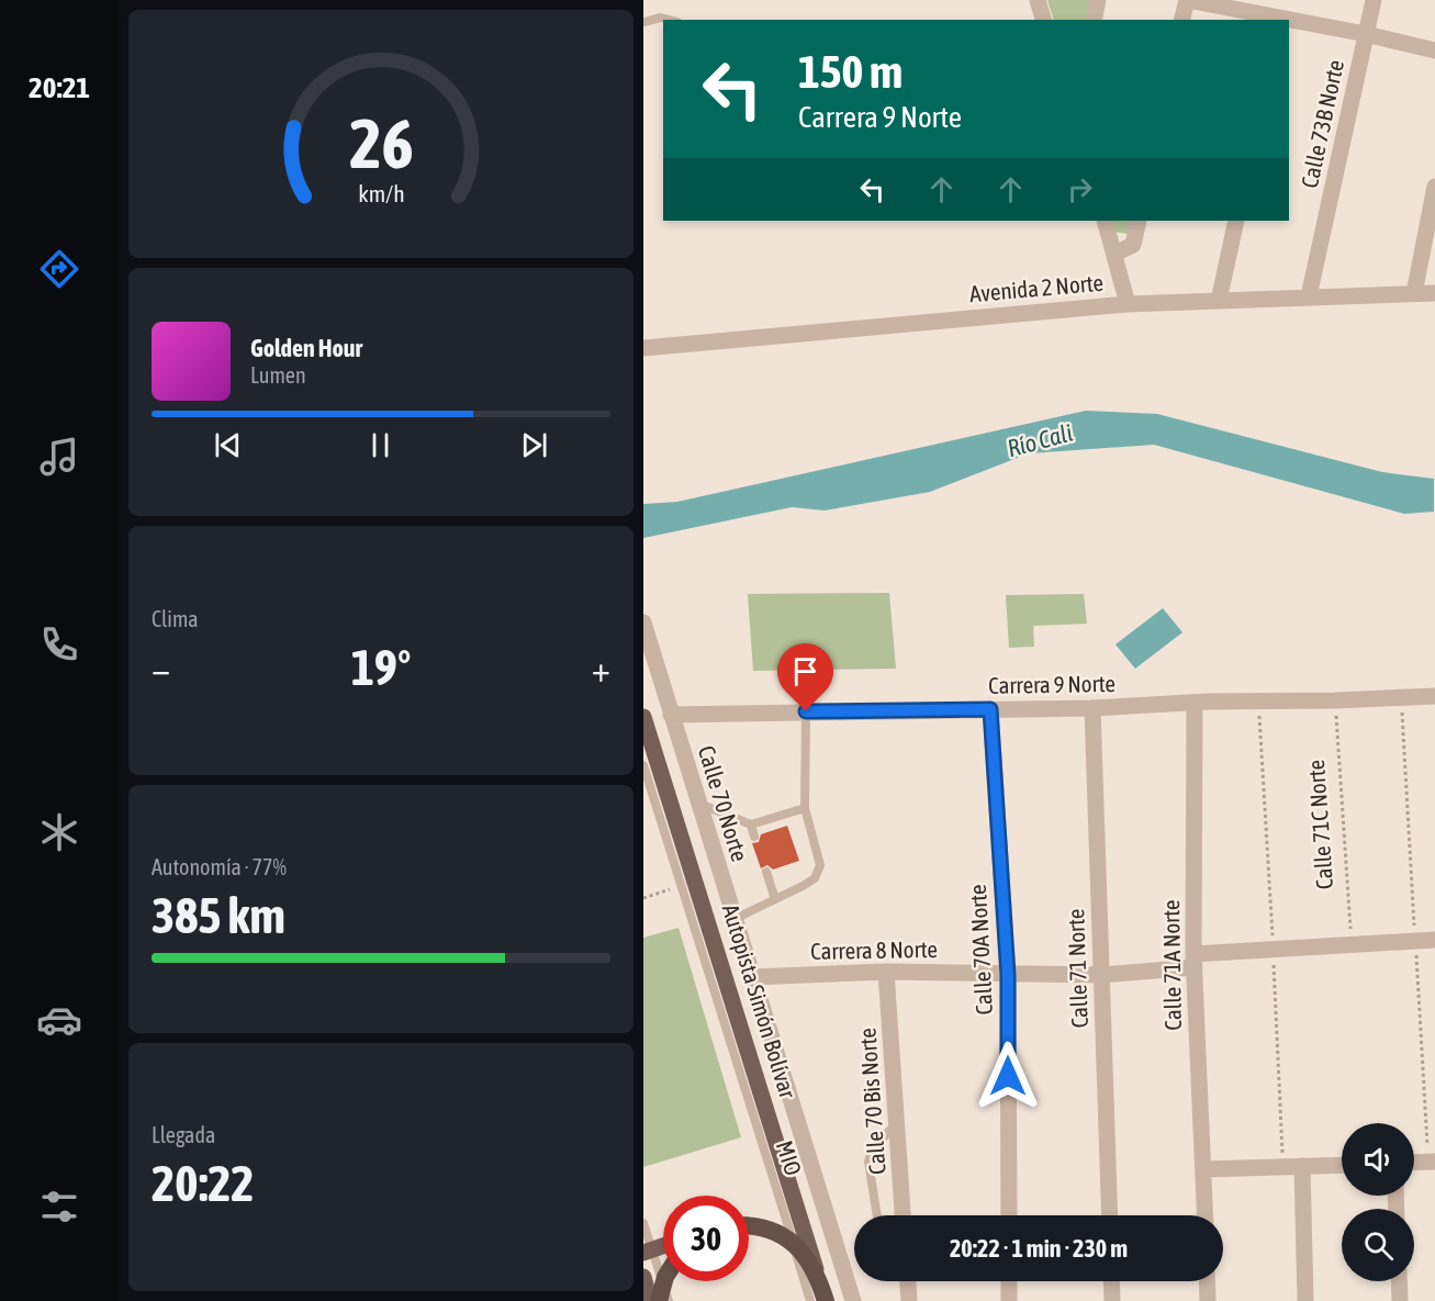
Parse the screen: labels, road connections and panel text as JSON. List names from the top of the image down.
{
  "streets": {
    "highway": ["Autopista Simón Bolívar"],
    "street": [
      "Calle 73B Norte",
      "Avenida 2 Norte",
      "Carrera 9 Norte",
      "Calle 70 Norte",
      "Calle 70A Norte",
      "Carrera 8 Norte",
      "Calle 71A Norte",
      "Calle 71 Norte",
      "Calle 70 Bis Norte"
    ],
    "lane": ["MIO"],
    "path": ["Calle 71C Norte"]
  },
  "crossings": [
    ["Calle 73B Norte", "Avenida 2 Norte"],
    ["Carrera 9 Norte", "Calle 70 Norte"],
    ["Carrera 9 Norte", "Calle 71C Norte"],
    ["Carrera 9 Norte", "Calle 70A Norte"],
    ["Carrera 9 Norte", "Calle 71A Norte"],
    ["Carrera 9 Norte", "Calle 71 Norte"],
    ["Calle 70 Norte", "Carrera 8 Norte"],
    ["Calle 71C Norte", "Carrera 8 Norte"],
    ["Calle 70A Norte", "Carrera 8 Norte"],
    ["Carrera 8 Norte", "Calle 71A Norte"],
    ["Carrera 8 Norte", "Calle 71 Norte"],
    ["Carrera 8 Norte", "Calle 70 Bis Norte"]
  ],
  "water": ["Río Cali"],
  "page": {
    "tabs": "20:21",
    "turn": ["150 m", "Carrera 9 Norte"],
    "song": ["Golden Hour", "Lumen"],
    "tile": [
      "Clima",
      ["Autonomía · 77%", "385 km"],
      ["Llegada", "20:22"]
    ],
    "heat": ["−", "19°", "+"],
    "limit": "30",
    "trip": "20:22 · 1 min · 230 m",
    "gauge": ["26", "km/h"]
  }
}
